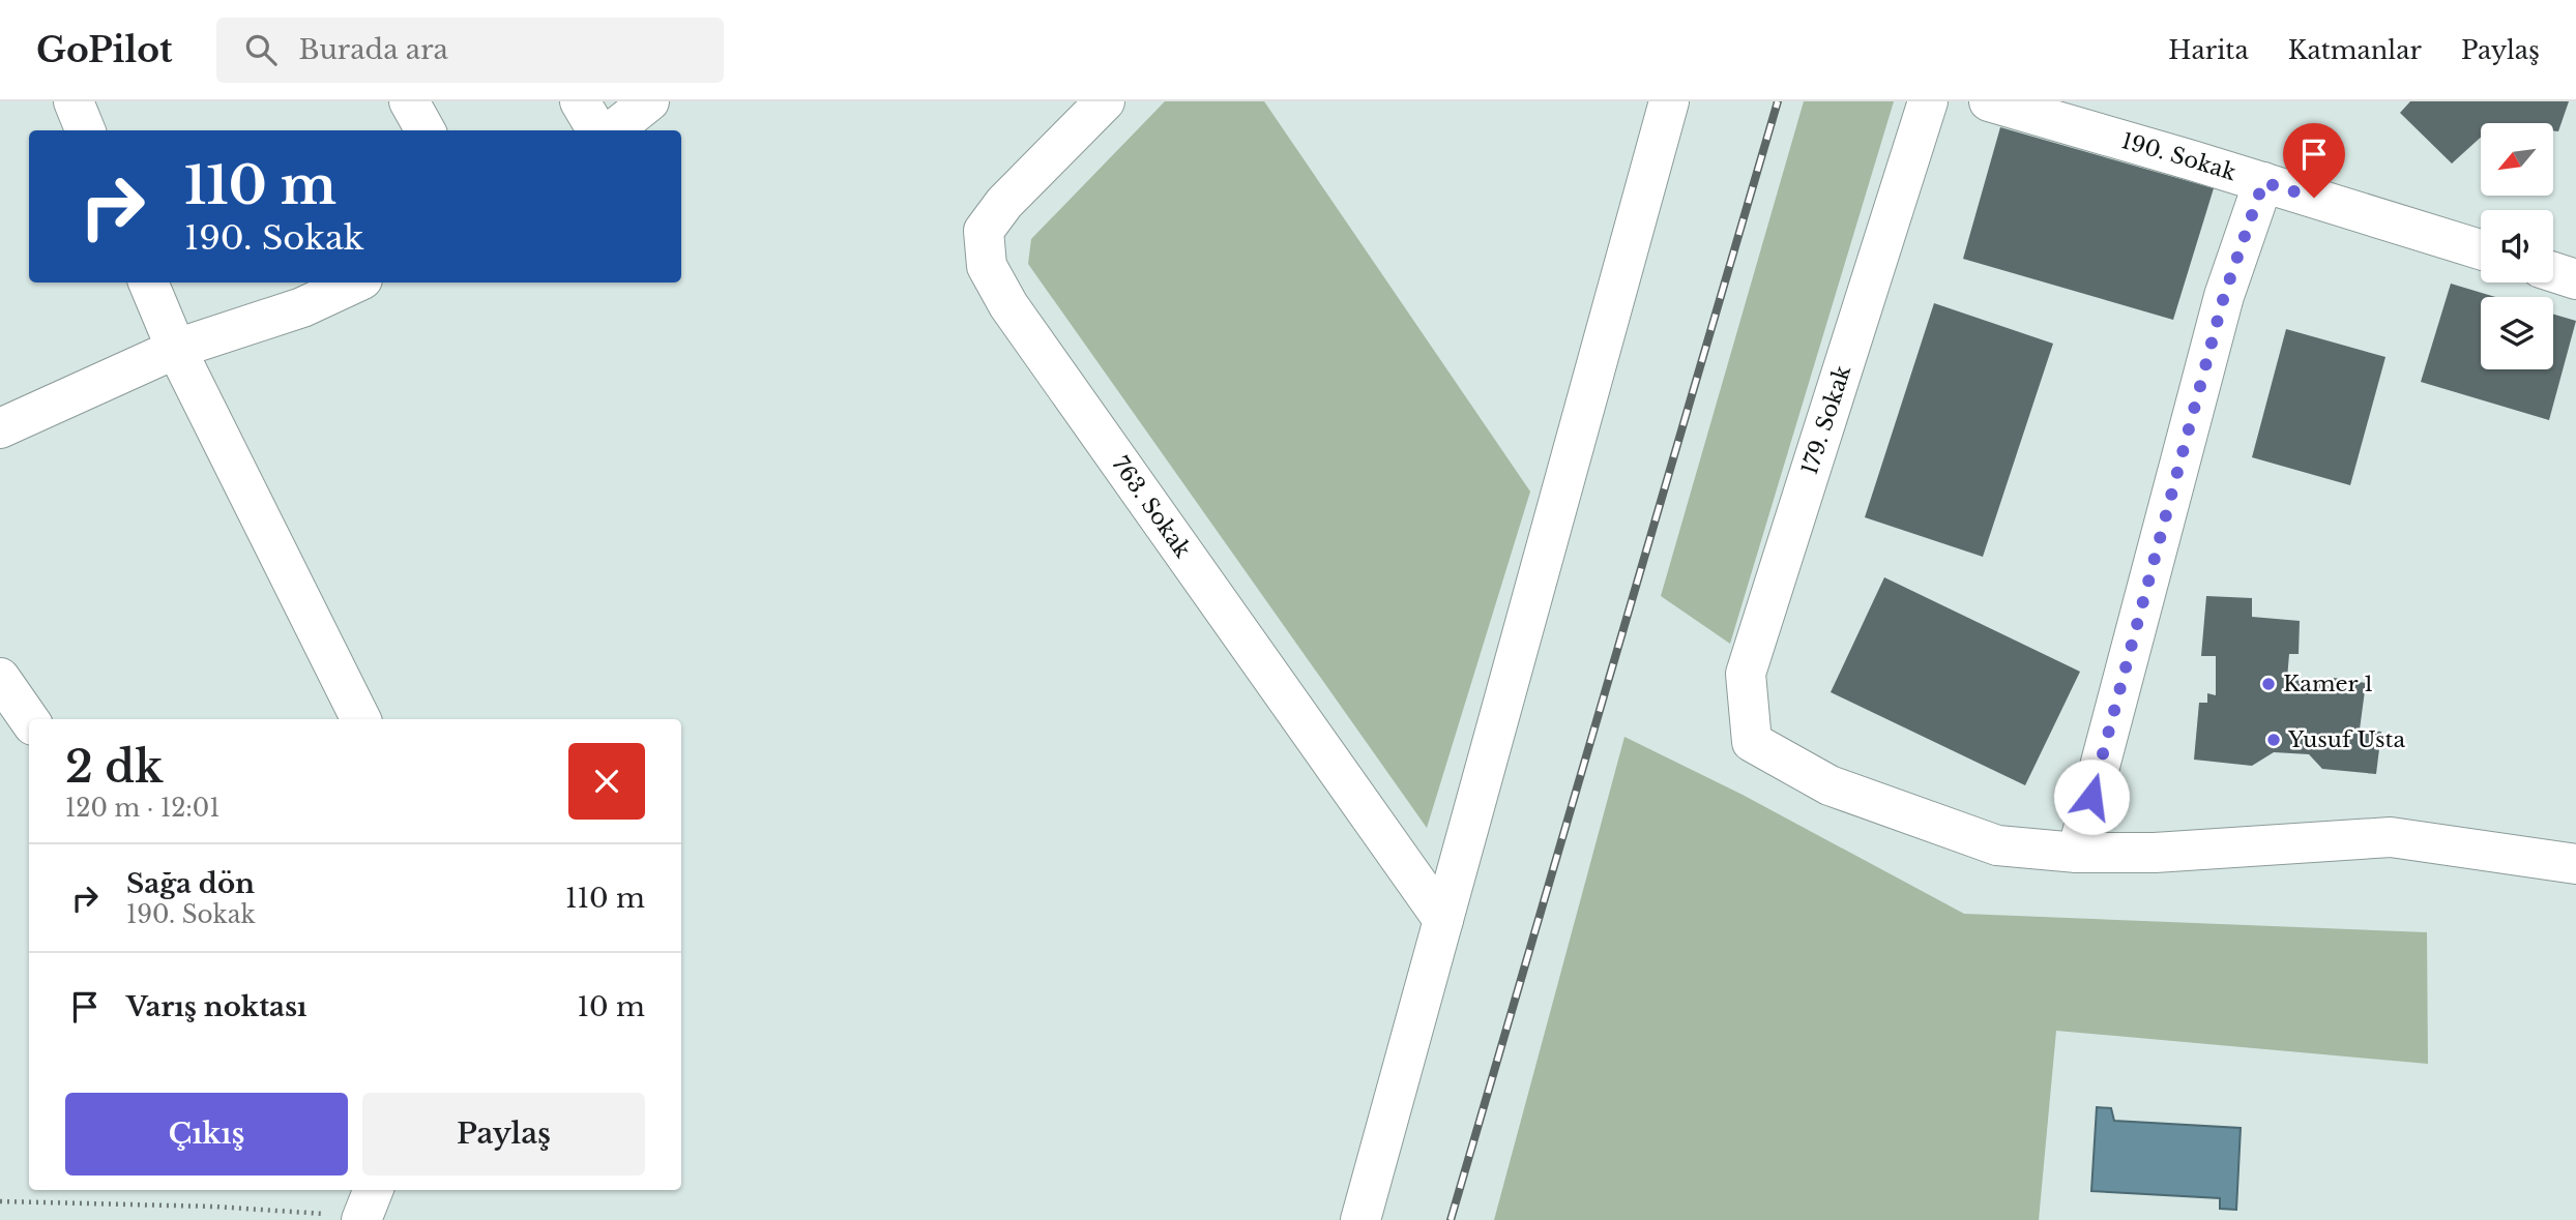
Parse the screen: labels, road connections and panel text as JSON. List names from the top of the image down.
{
  "streets": {
    "street": ["190. Sokak", "179. Sokak", "763. Sokak"]
  },
  "places": ["Kamer 1", "Yusuf Usta"],
  "north": "bottom left",
  "page": {
    "header": "GoPilot",
    "search": "Burada ara",
    "nav": ["Harita", "Katmanlar", "Paylaş"],
    "turn": ["110 m", "190. Sokak"],
    "heading": ["2 dk", "120 m · 12:01"],
    "list": [
      {
        "name": "Sağa dön",
        "note": "190. Sokak",
        "value": "110 m"
      },
      {
        "name": "Varış noktası",
        "value": "10 m"
      }
    ],
    "buttons": ["Çıkış", "Paylaş"]
  }
}
